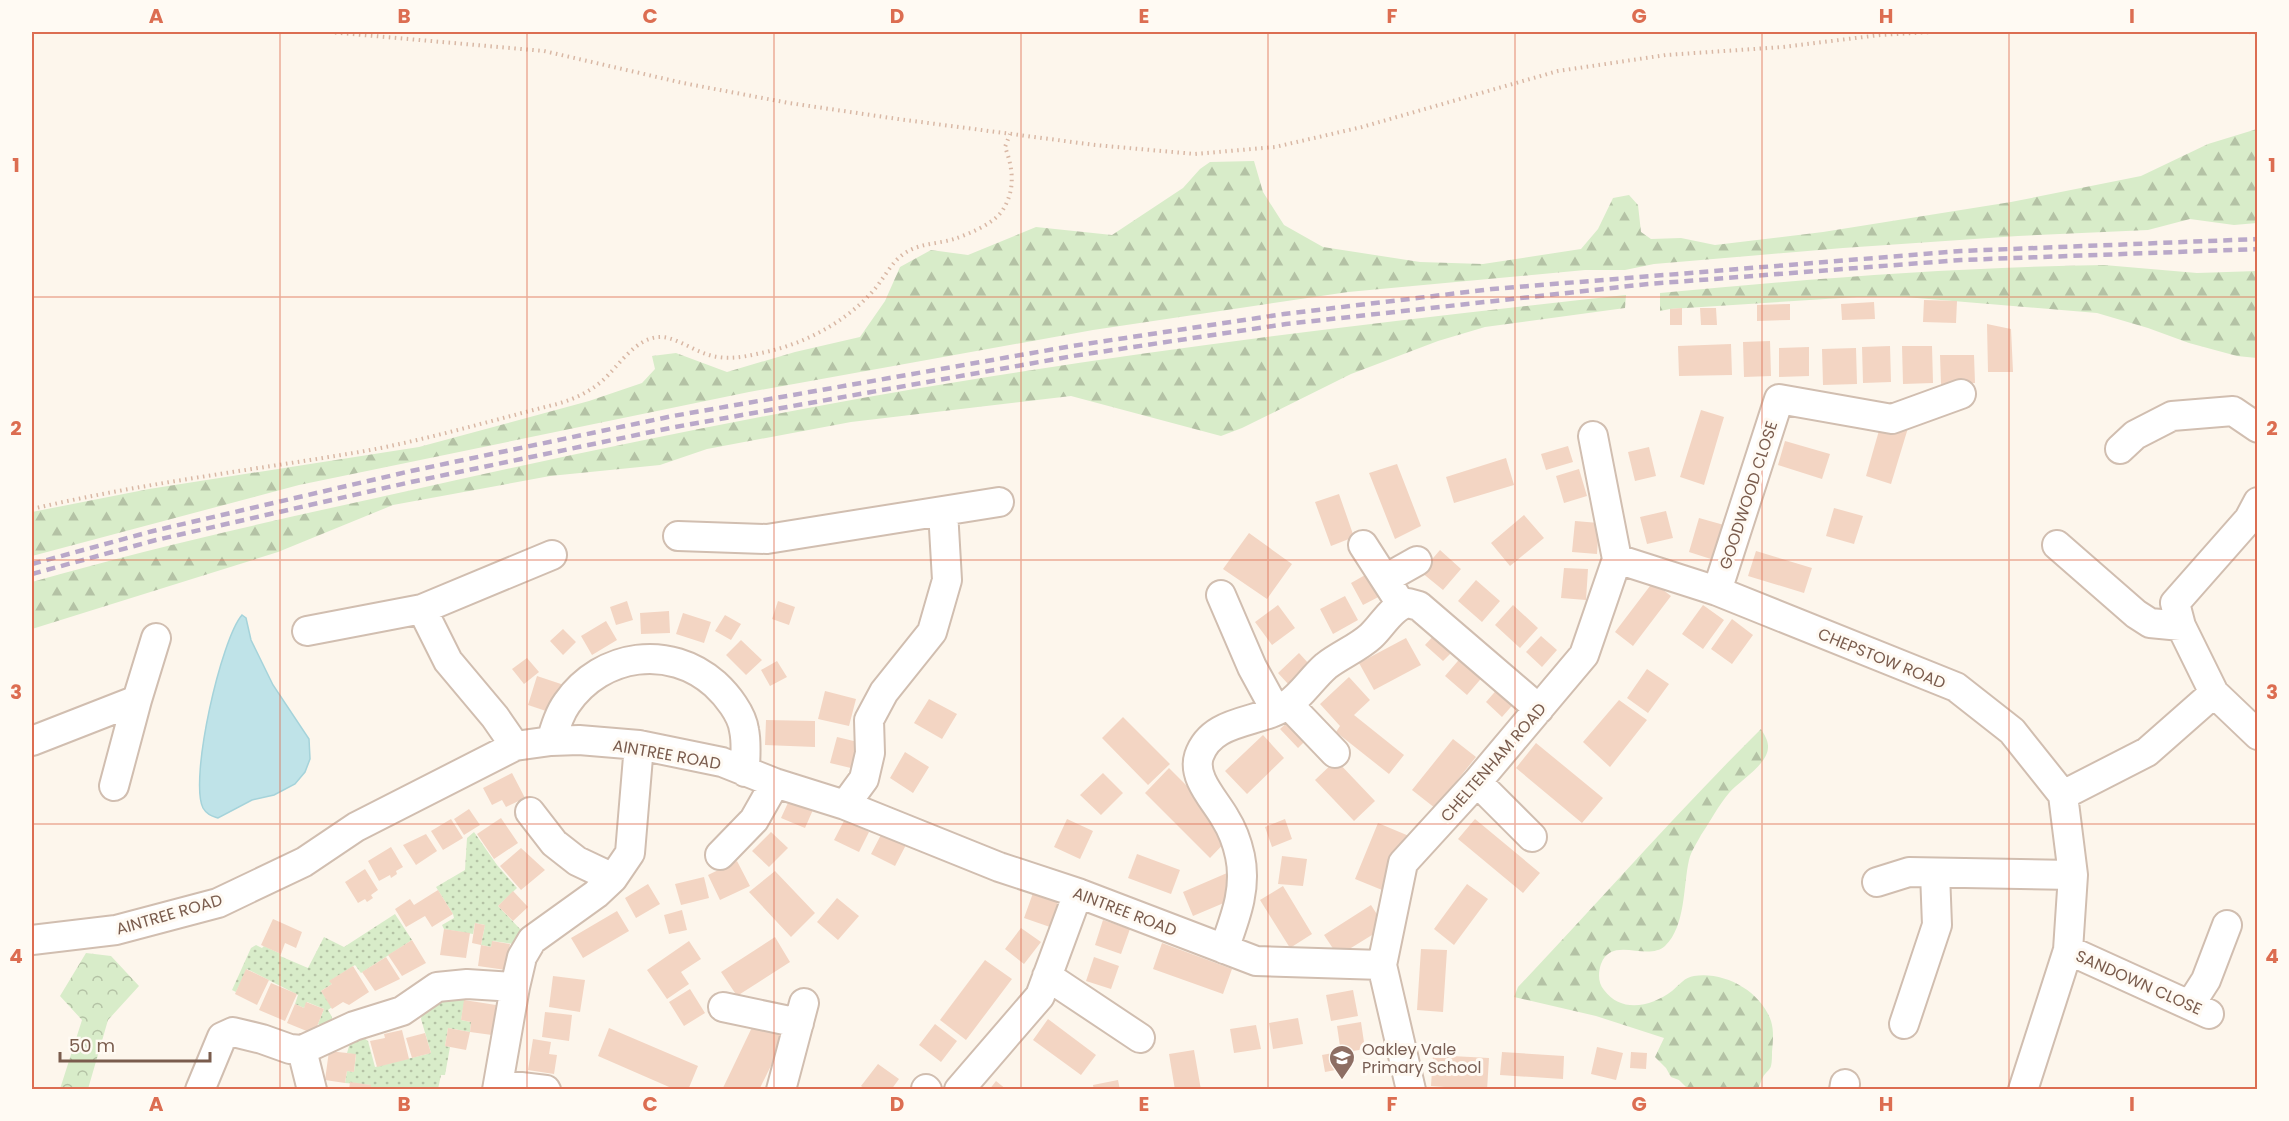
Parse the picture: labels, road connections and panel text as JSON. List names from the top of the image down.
{
  "streets": {
    "street": [
      "GOODWOOD CLOSE",
      "CHEPSTOW ROAD",
      "AINTREE ROAD",
      "CHELTENHAM ROAD",
      "SANDOWN CLOSE"
    ]
  },
  "crossings": [
    ["GOODWOOD CLOSE", "CHEPSTOW ROAD"],
    ["CHEPSTOW ROAD", "CHELTENHAM ROAD"],
    ["AINTREE ROAD", "CHELTENHAM ROAD"]
  ],
  "places": {
    "school or university": ["Oakley Vale Primary School"]
  },
  "scale_bar": "50 m",
  "grid": {
    "columns": [
      "A",
      "B",
      "C",
      "D",
      "E",
      "F",
      "G",
      "H",
      "I"
    ],
    "rows": [
      "1",
      "2",
      "3",
      "4"
    ]
  }
}
